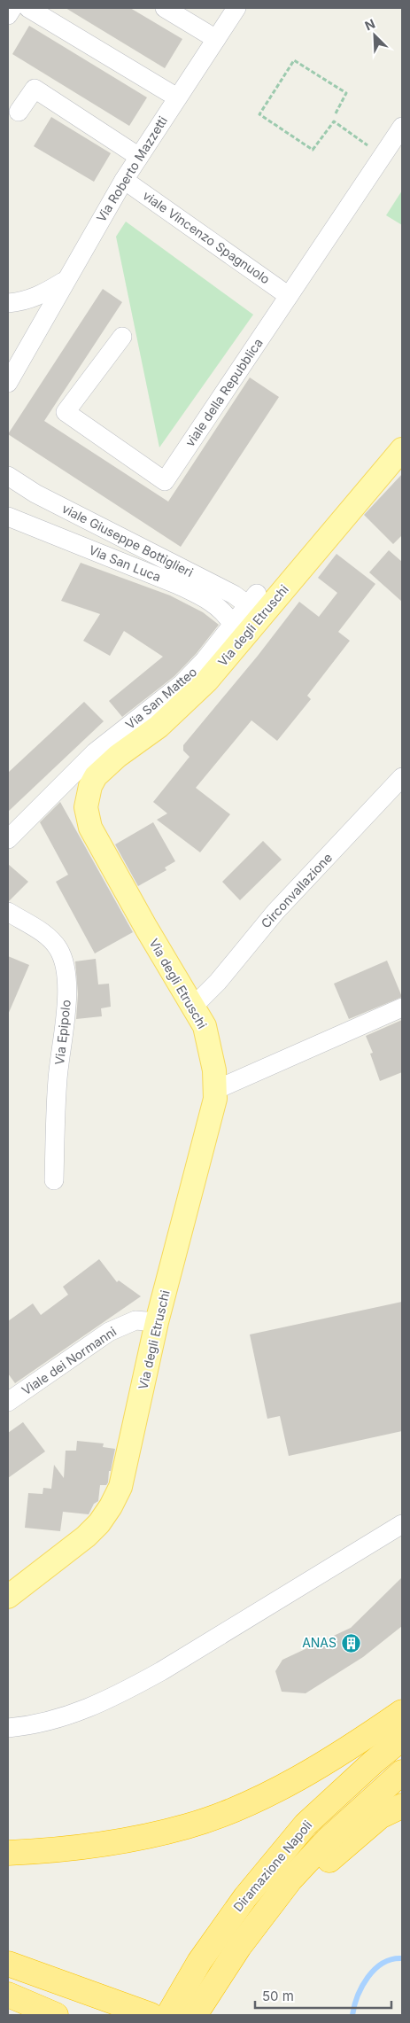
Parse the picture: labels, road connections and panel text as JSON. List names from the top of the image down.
{
  "streets": {
    "highway": ["Diramazione Napoli"],
    "main road": ["Via degli Etruschi"],
    "street": [
      "Via Roberto Mazzetti",
      "viale Vincenzo Spagnuolo",
      "viale della Repubblica",
      "viale Giuseppe Bottiglieri",
      "Via San Luca",
      "Via San Matteo",
      "Circonvallazione",
      "Via Epipolo",
      "Viale dei Normanni"
    ]
  },
  "crossings": [
    ["Via Roberto Mazzetti", "viale Vincenzo Spagnuolo"],
    ["viale Vincenzo Spagnuolo", "viale della Repubblica"],
    ["viale Giuseppe Bottiglieri", "Via San Matteo"],
    ["Via San Luca", "Via San Matteo"],
    ["Via degli Etruschi", "Via San Matteo"],
    ["Via degli Etruschi", "Circonvallazione"],
    ["Via degli Etruschi", "Viale dei Normanni"]
  ],
  "places": {
    "building": ["ANAS"]
  },
  "scale_bar": "50 m",
  "north": "top left"
}
